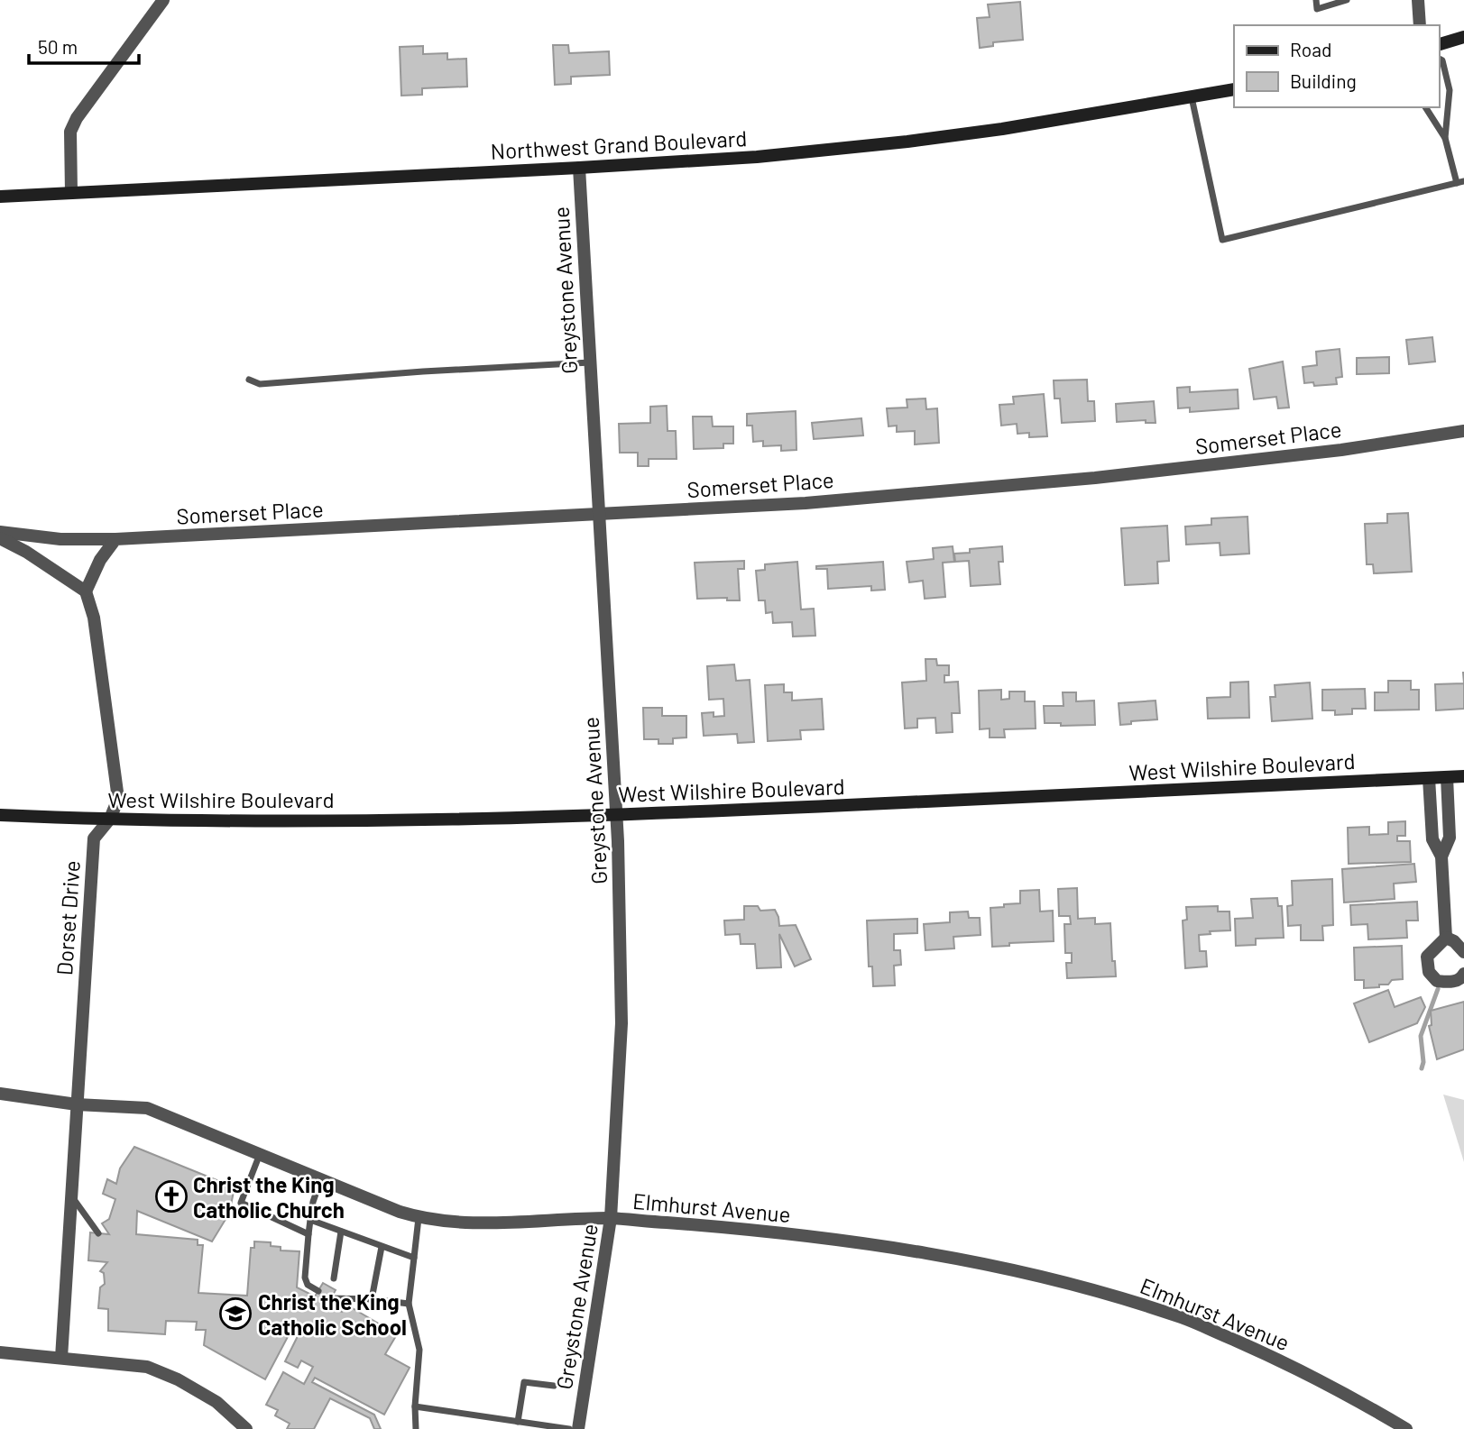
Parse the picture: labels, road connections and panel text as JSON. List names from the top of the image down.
{
  "streets": {
    "street": [
      "Northwest Grand Boulevard",
      "Greystone Avenue",
      "Somerset Place",
      "West Wilshire Boulevard",
      "Dorset Drive",
      "Elmhurst Avenue"
    ]
  },
  "crossings": [
    ["Northwest Grand Boulevard", "Greystone Avenue"],
    ["Greystone Avenue", "Somerset Place"],
    ["Greystone Avenue", "West Wilshire Boulevard"],
    ["Greystone Avenue", "Elmhurst Avenue"],
    ["West Wilshire Boulevard", "Dorset Drive"],
    ["Dorset Drive", "Elmhurst Avenue"]
  ],
  "places": {
    "church": ["Christ the King Catholic Church"],
    "school or university": ["Christ the King Catholic School"]
  },
  "legend": ["Road", "Building"],
  "scale_bar": "50 m"
}
